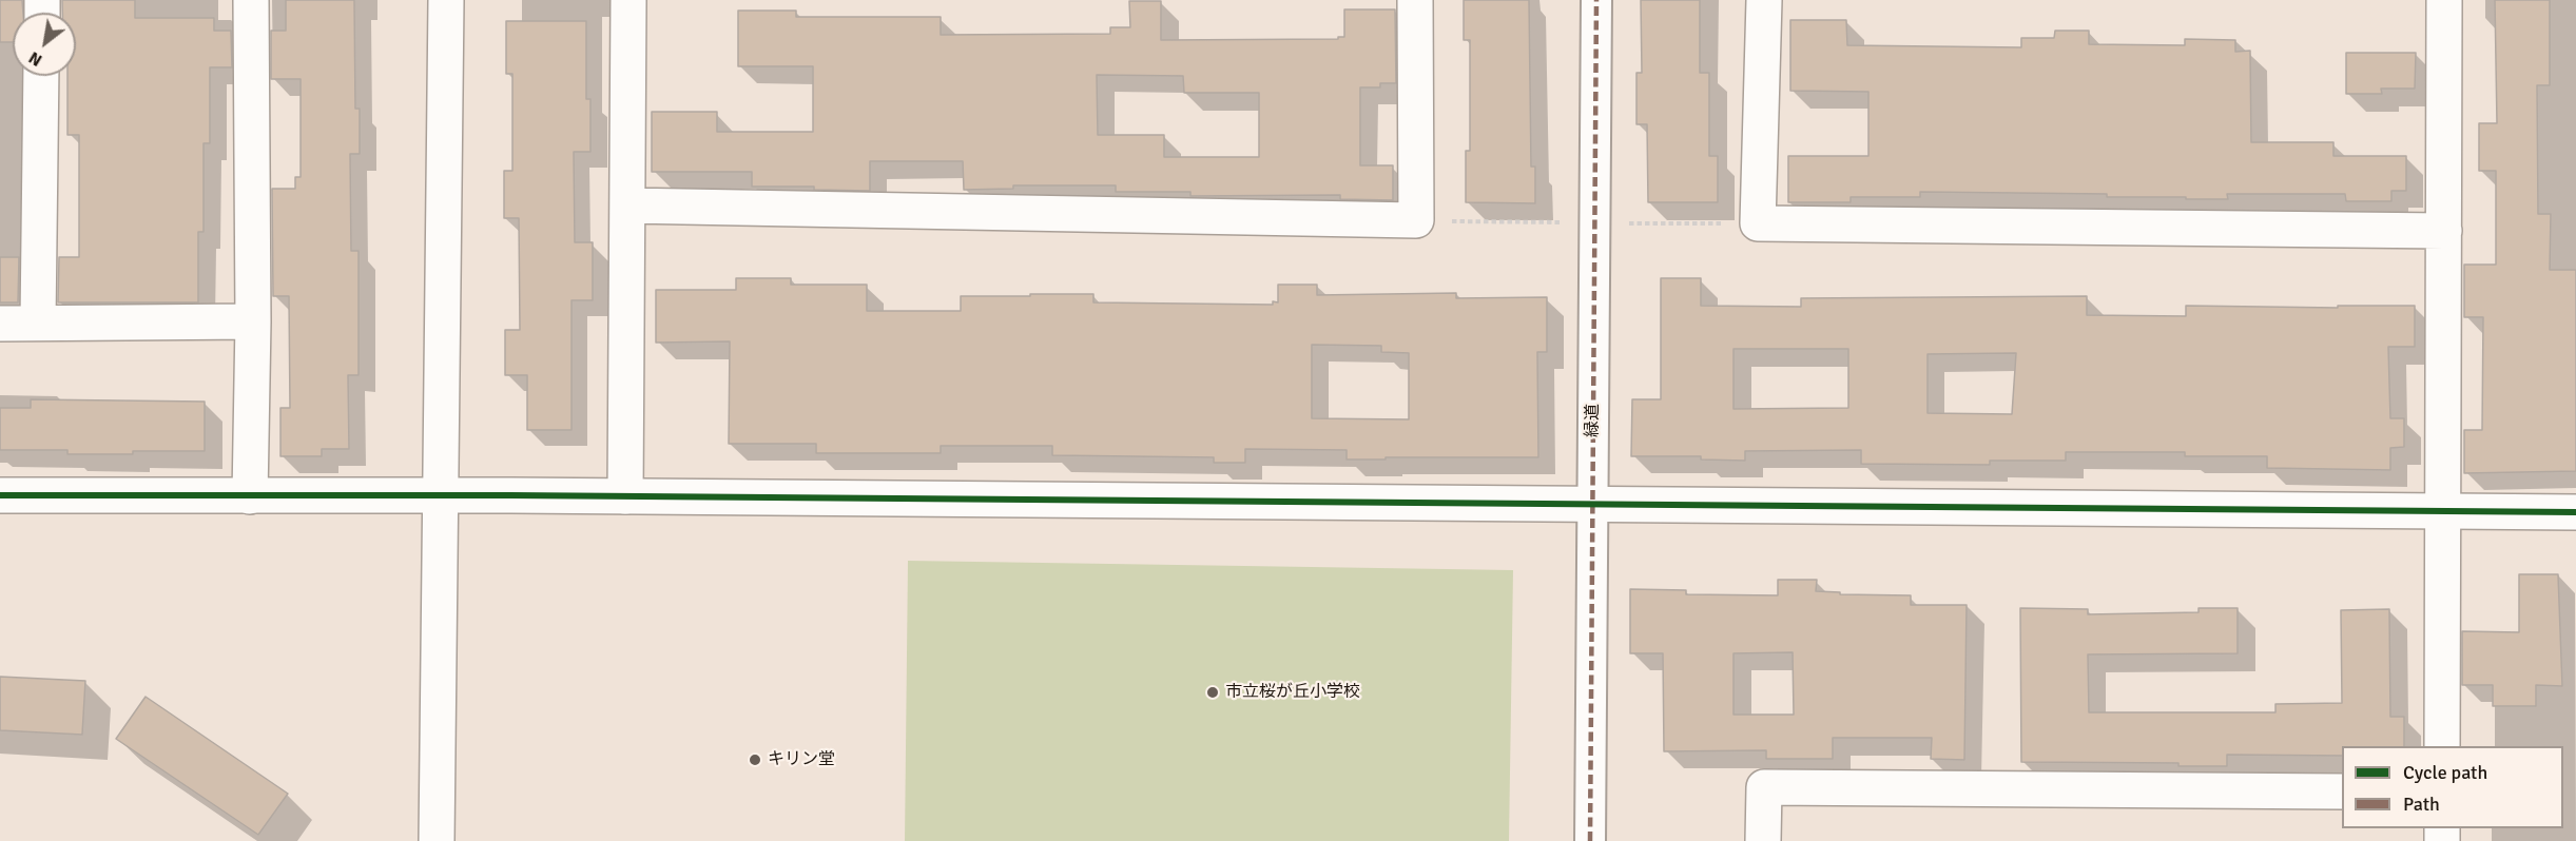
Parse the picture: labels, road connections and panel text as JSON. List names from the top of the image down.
{
  "streets": {
    "street": ["緑道"]
  },
  "places": ["市立桜が丘小学校", "キリン堂"],
  "legend": ["Cycle path", "Path"],
  "north": "bottom left"
}
